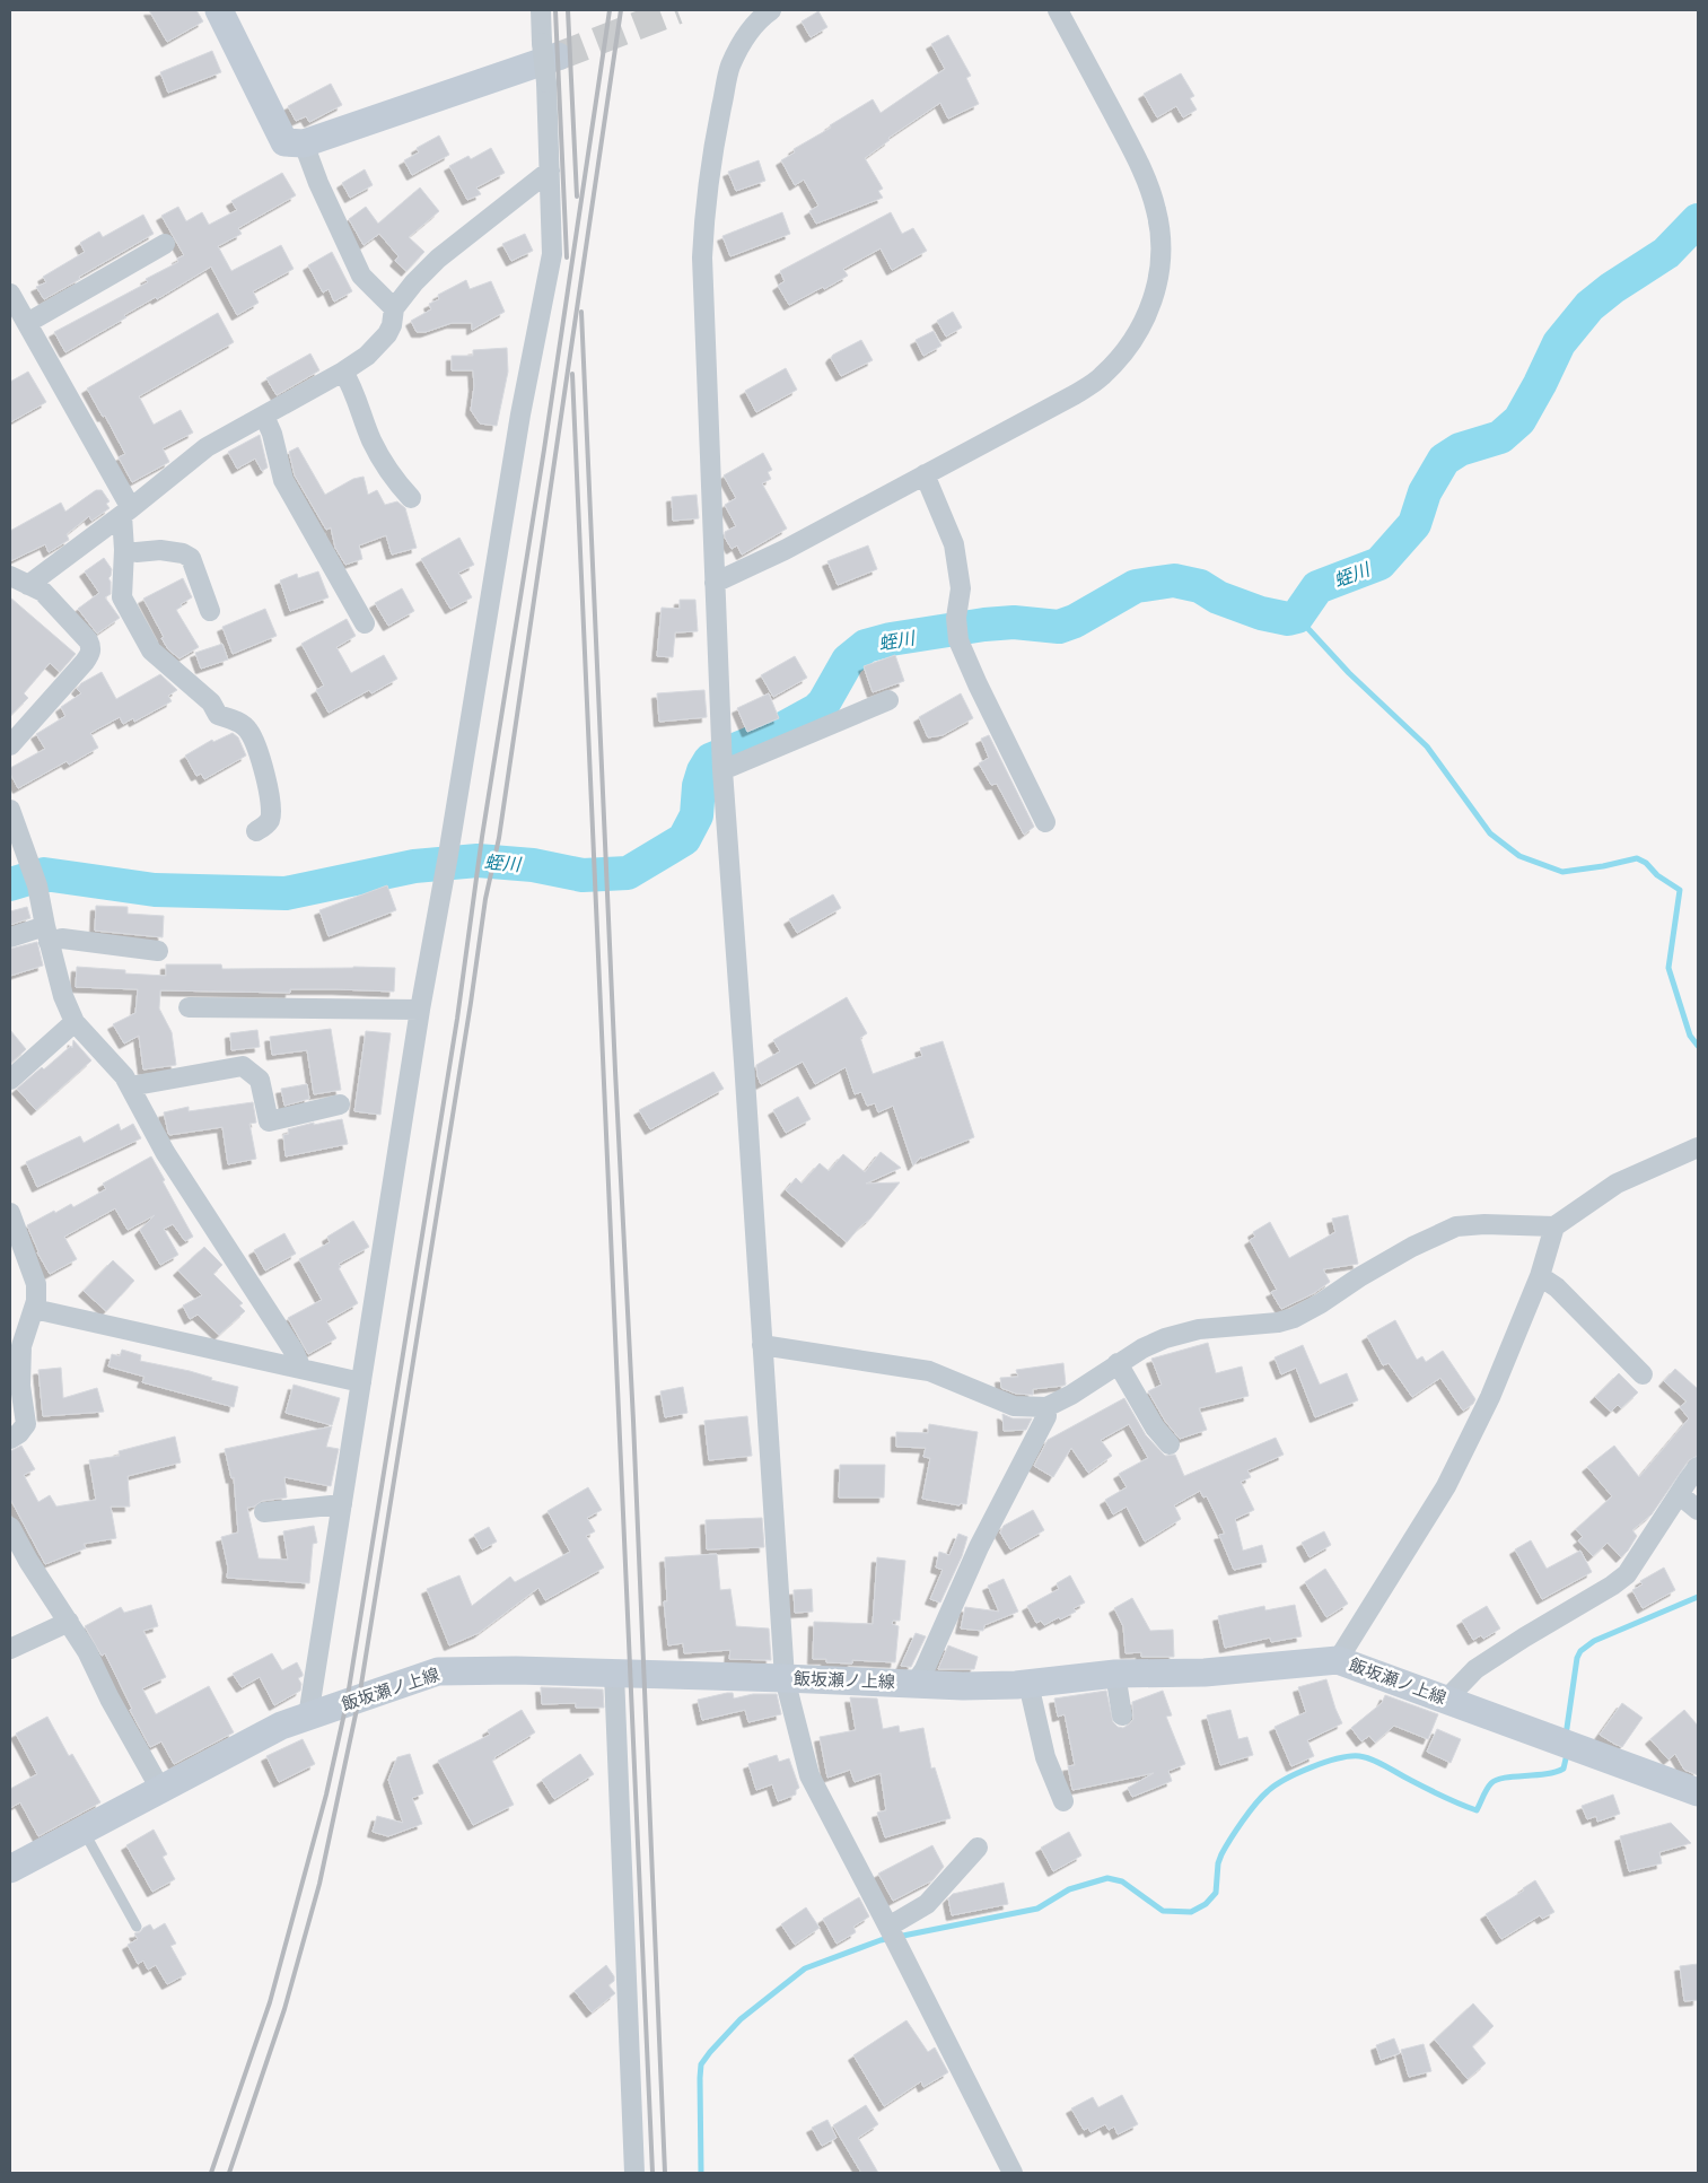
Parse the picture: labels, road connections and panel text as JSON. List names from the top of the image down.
{
  "streets": {
    "main road": ["飯坂瀬ノ上線"]
  },
  "water": ["蛭川"]
}
